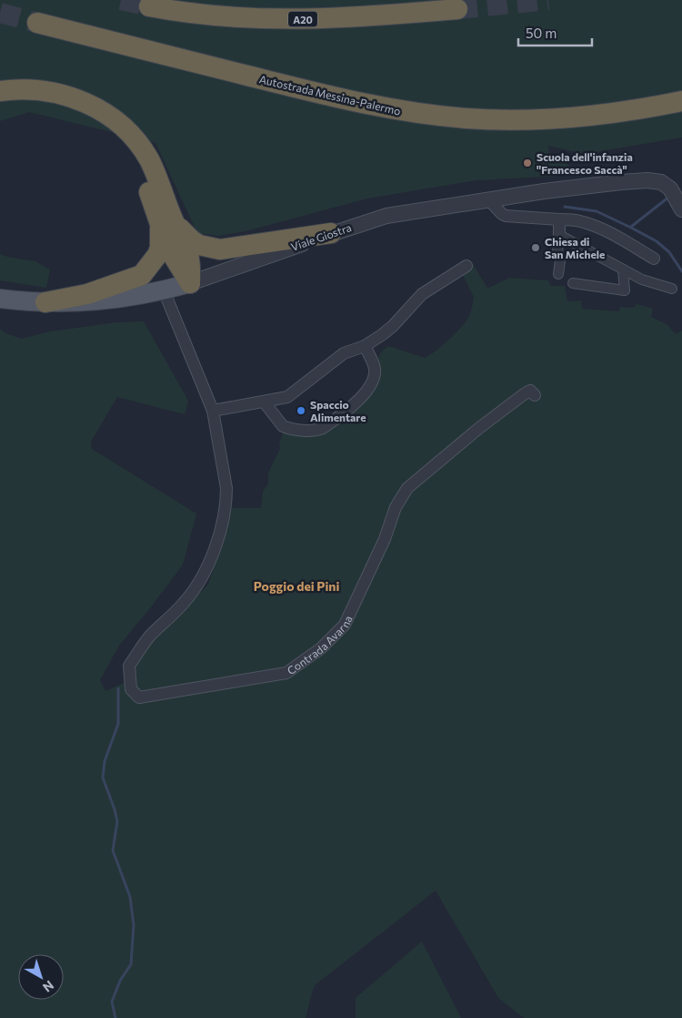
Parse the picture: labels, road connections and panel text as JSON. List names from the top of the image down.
{
  "streets": {
    "highway": ["A20", "Autostrada Messina-Palermo"],
    "main road": ["Viale Giostra"],
    "street": ["Contrada Avarna"]
  },
  "districts": ["Poggio dei Pini"],
  "places": ["Scuola dell'infanzia \"Francesco Saccà\"", "Chiesa di San Michele", "Spaccio Alimentare"],
  "scale_bar": "50 m",
  "north": "bottom right"
}
